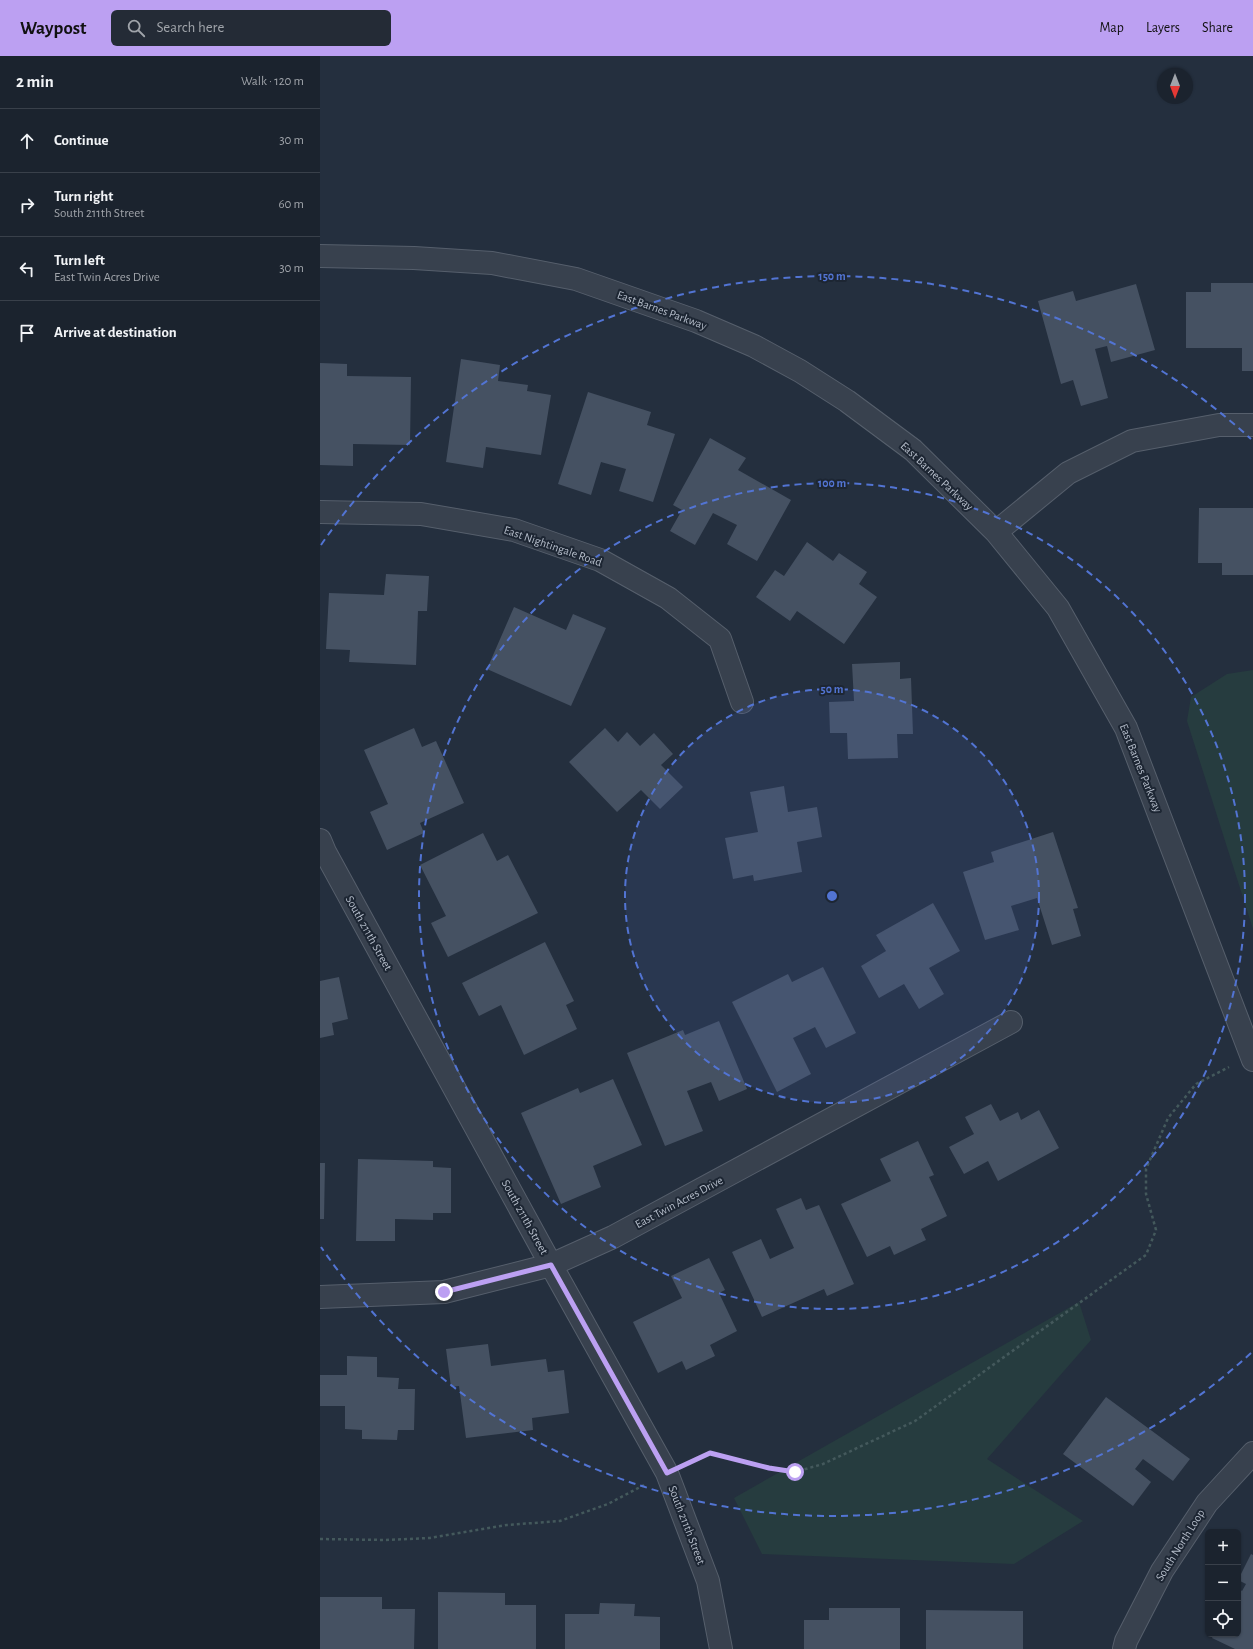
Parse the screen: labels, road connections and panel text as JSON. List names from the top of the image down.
{
  "streets": {
    "street": [
      "East Barnes Parkway",
      "East Nightingale Road",
      "South 211th Street",
      "East Twin Acres Drive",
      "South North Loop"
    ]
  },
  "crossings": [
    ["South 211th Street", "East Twin Acres Drive"]
  ],
  "north": "bottom",
  "page": {
    "header": "Waypost",
    "search": "Search here",
    "nav": ["Map", "Layers", "Share"],
    "heading": ["2 min", "Walk · 120 m"],
    "list": [
      ["Continue", "30 m"],
      ["Turn right", "South 211th Street", "60 m"],
      ["Turn left", "East Twin Acres Drive", "30 m"],
      "Arrive at destination"
    ],
    "map_buttons": ["+", "−"]
  },
  "rings": ["150 m", "100 m", "50 m"]
}
